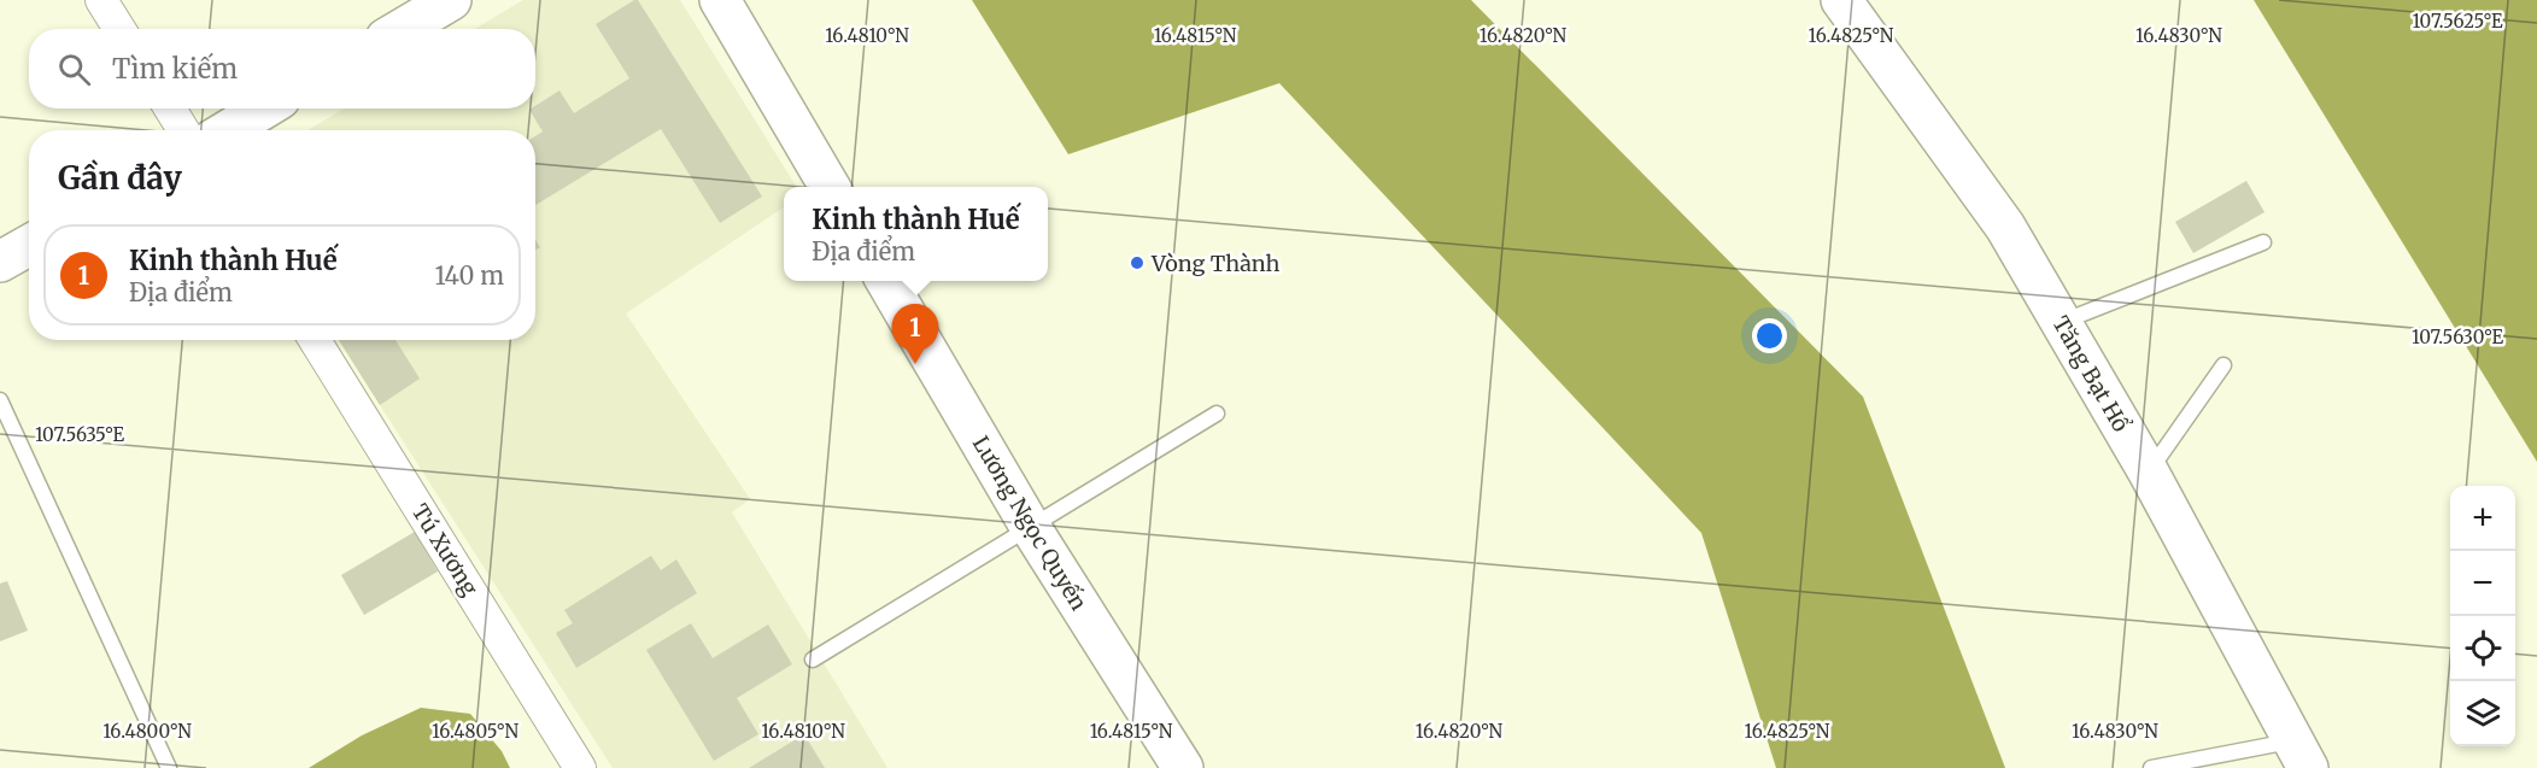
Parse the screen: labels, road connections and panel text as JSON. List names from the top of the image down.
{
  "streets": {
    "main road": ["Tăng Bạt Hổ", "Lương Ngọc Quyến"],
    "street": ["Tú Xương"]
  },
  "places": ["Vòng Thành"],
  "page": {
    "search": "Tìm kiếm",
    "heading": "Gần đây",
    "popup": ["Kinh thành Huế", "Địa điểm"],
    "list": [
      {
        "mark": "1",
        "name": "Kinh thành Huế",
        "note": "Địa điểm",
        "value": "140 m"
      }
    ],
    "pins": "1",
    "map_buttons": ["+", "−"]
  },
  "coordinates": [
    "107.5625°E",
    "16.4815°N",
    "16.4830°N",
    "16.4810°N",
    "16.4820°N",
    "16.4825°N",
    "107.5630°E",
    "107.5635°E",
    "16.4800°N",
    "16.4805°N"
  ]
}
